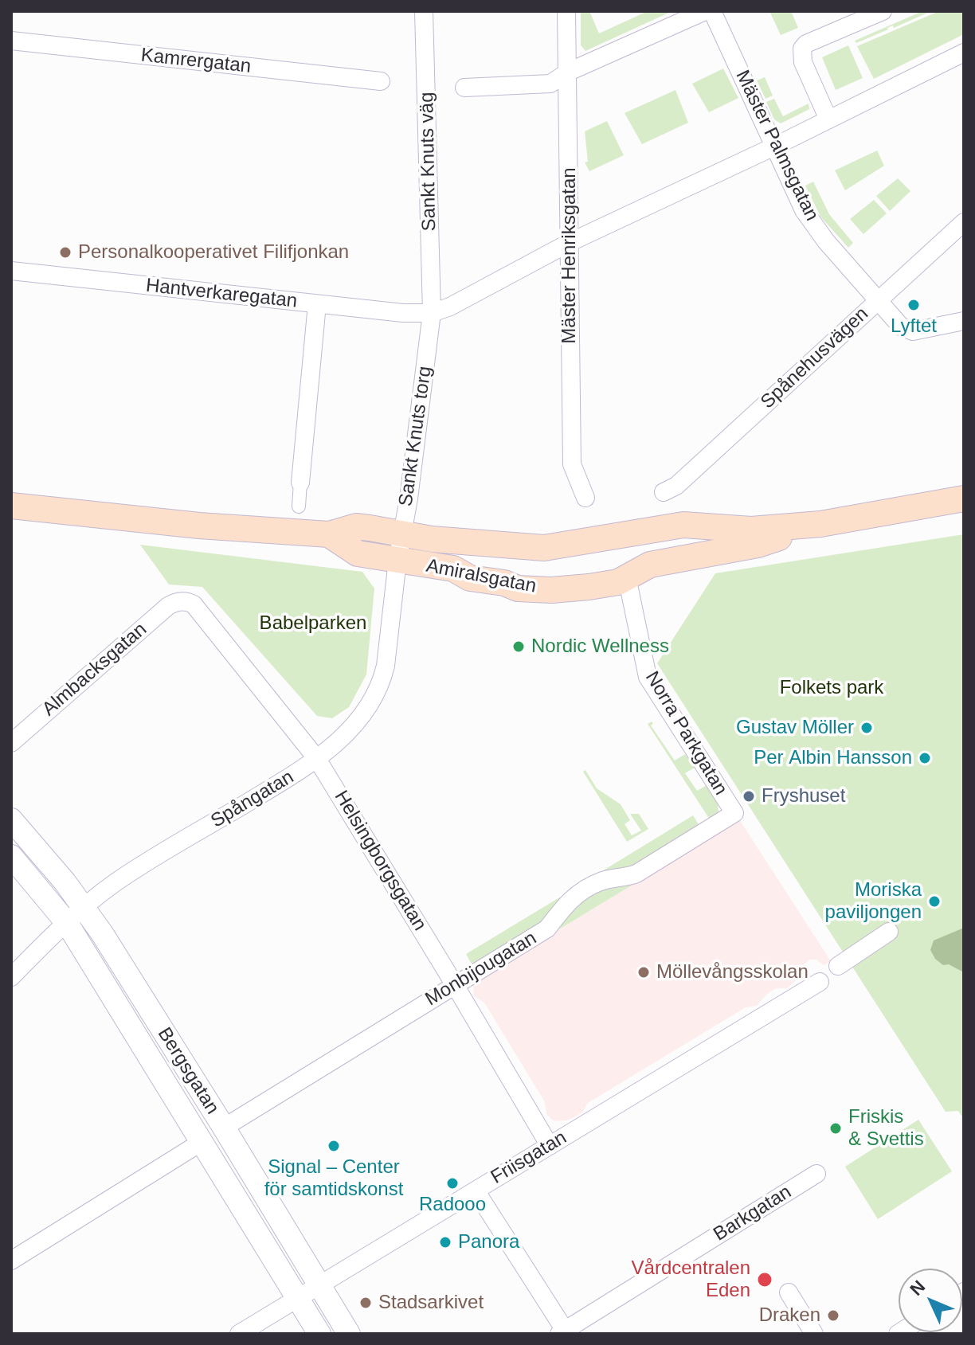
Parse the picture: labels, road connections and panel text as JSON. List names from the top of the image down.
{
  "streets": {
    "main road": ["Amiralsgatan"],
    "street": [
      "Kamrergatan",
      "Mäster Palmsgatan",
      "Sankt Knuts väg",
      "Mäster Henriksgatan",
      "Hantverkaregatan",
      "Spånehusvägen",
      "Sankt Knuts torg",
      "Almbacksgatan",
      "Norra Parkgatan",
      "Spångatan",
      "Helsingborgsgatan",
      "Monbijougatan",
      "Bergsgatan",
      "Friisgatan",
      "Barkgatan"
    ]
  },
  "crossings": [
    ["Mäster Palmsgatan", "Spånehusvägen"],
    ["Sankt Knuts väg", "Hantverkaregatan"],
    ["Sankt Knuts väg", "Sankt Knuts torg"],
    ["Hantverkaregatan", "Sankt Knuts torg"],
    ["Sankt Knuts torg", "Amiralsgatan"],
    ["Sankt Knuts torg", "Spångatan"],
    ["Amiralsgatan", "Norra Parkgatan"],
    ["Amiralsgatan", "Spångatan"],
    ["Almbacksgatan", "Helsingborgsgatan"],
    ["Norra Parkgatan", "Monbijougatan"],
    ["Spångatan", "Helsingborgsgatan"],
    ["Spångatan", "Bergsgatan"],
    ["Helsingborgsgatan", "Monbijougatan"],
    ["Helsingborgsgatan", "Friisgatan"],
    ["Monbijougatan", "Bergsgatan"],
    ["Bergsgatan", "Friisgatan"]
  ],
  "parks": ["Babelparken", "Folkets park"],
  "places": [
    "Personalkooperativet Filifjonkan",
    "Lyftet",
    "Nordic Wellness",
    "Gustav Möller",
    "Per Albin Hansson",
    "Fryshuset",
    "Moriska paviljongen",
    "Möllevångsskolan",
    "Friskis & Svettis",
    "Signal – Center för samtidskonst",
    "Radooo",
    "Panora",
    "Vårdcentralen Eden",
    "Stadsarkivet",
    "Draken"
  ],
  "north": "top left"
}
